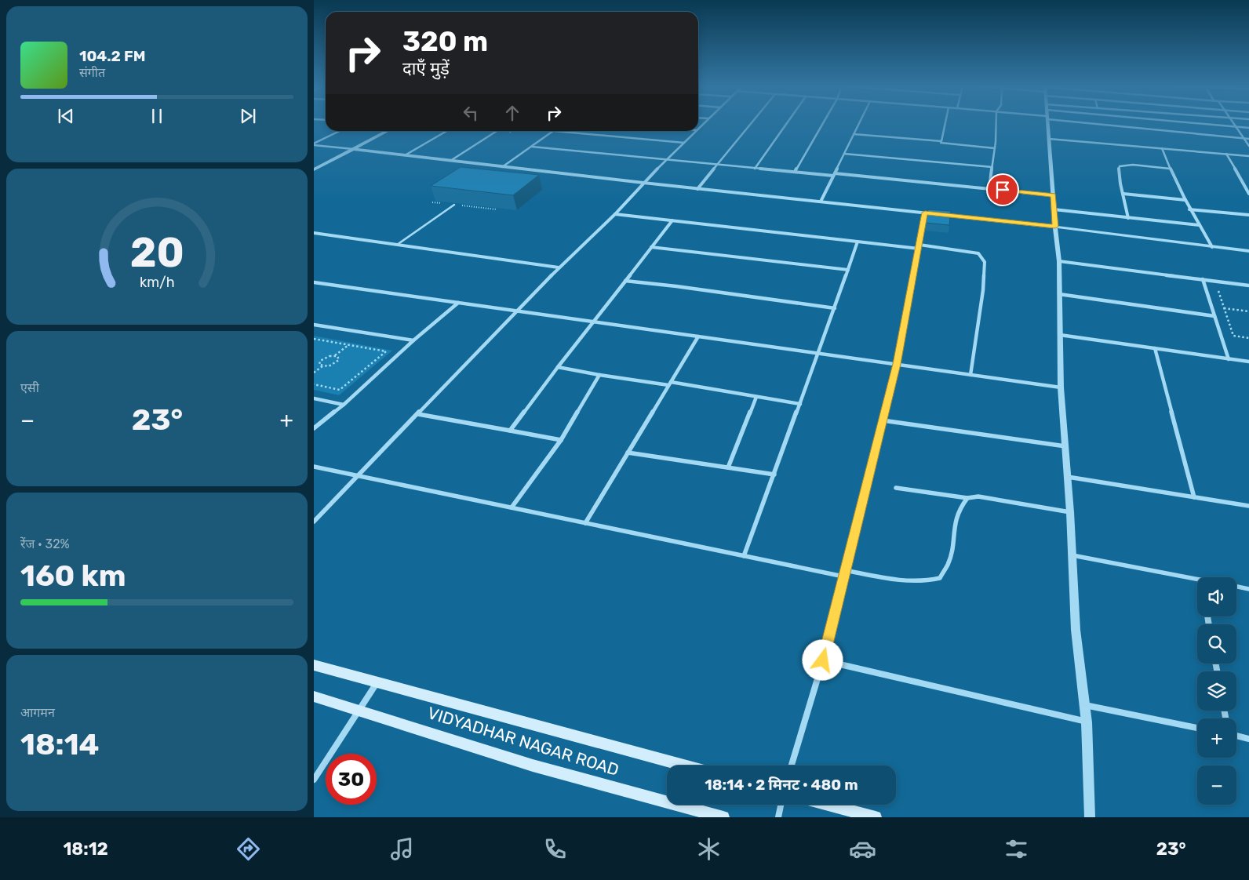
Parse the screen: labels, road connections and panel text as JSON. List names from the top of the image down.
{
  "streets": {
    "main road": ["VIDYADHAR NAGAR ROAD"]
  },
  "page": {
    "turn": ["320 m", "दाएँ मुड़ें"],
    "song": ["104.2 FM", "संगीत"],
    "tile": [
      "एसी",
      ["रेंज · 32%", "160 km"],
      ["आगमन", "18:14"]
    ],
    "heat": ["−", "23°", "+"],
    "map_buttons": ["+", "−"],
    "limit": "30",
    "trip": "18:14 · 2 मिनट · 480 m",
    "tabs": ["18:12", "23°"],
    "gauge": ["20", "km/h"]
  }
}
